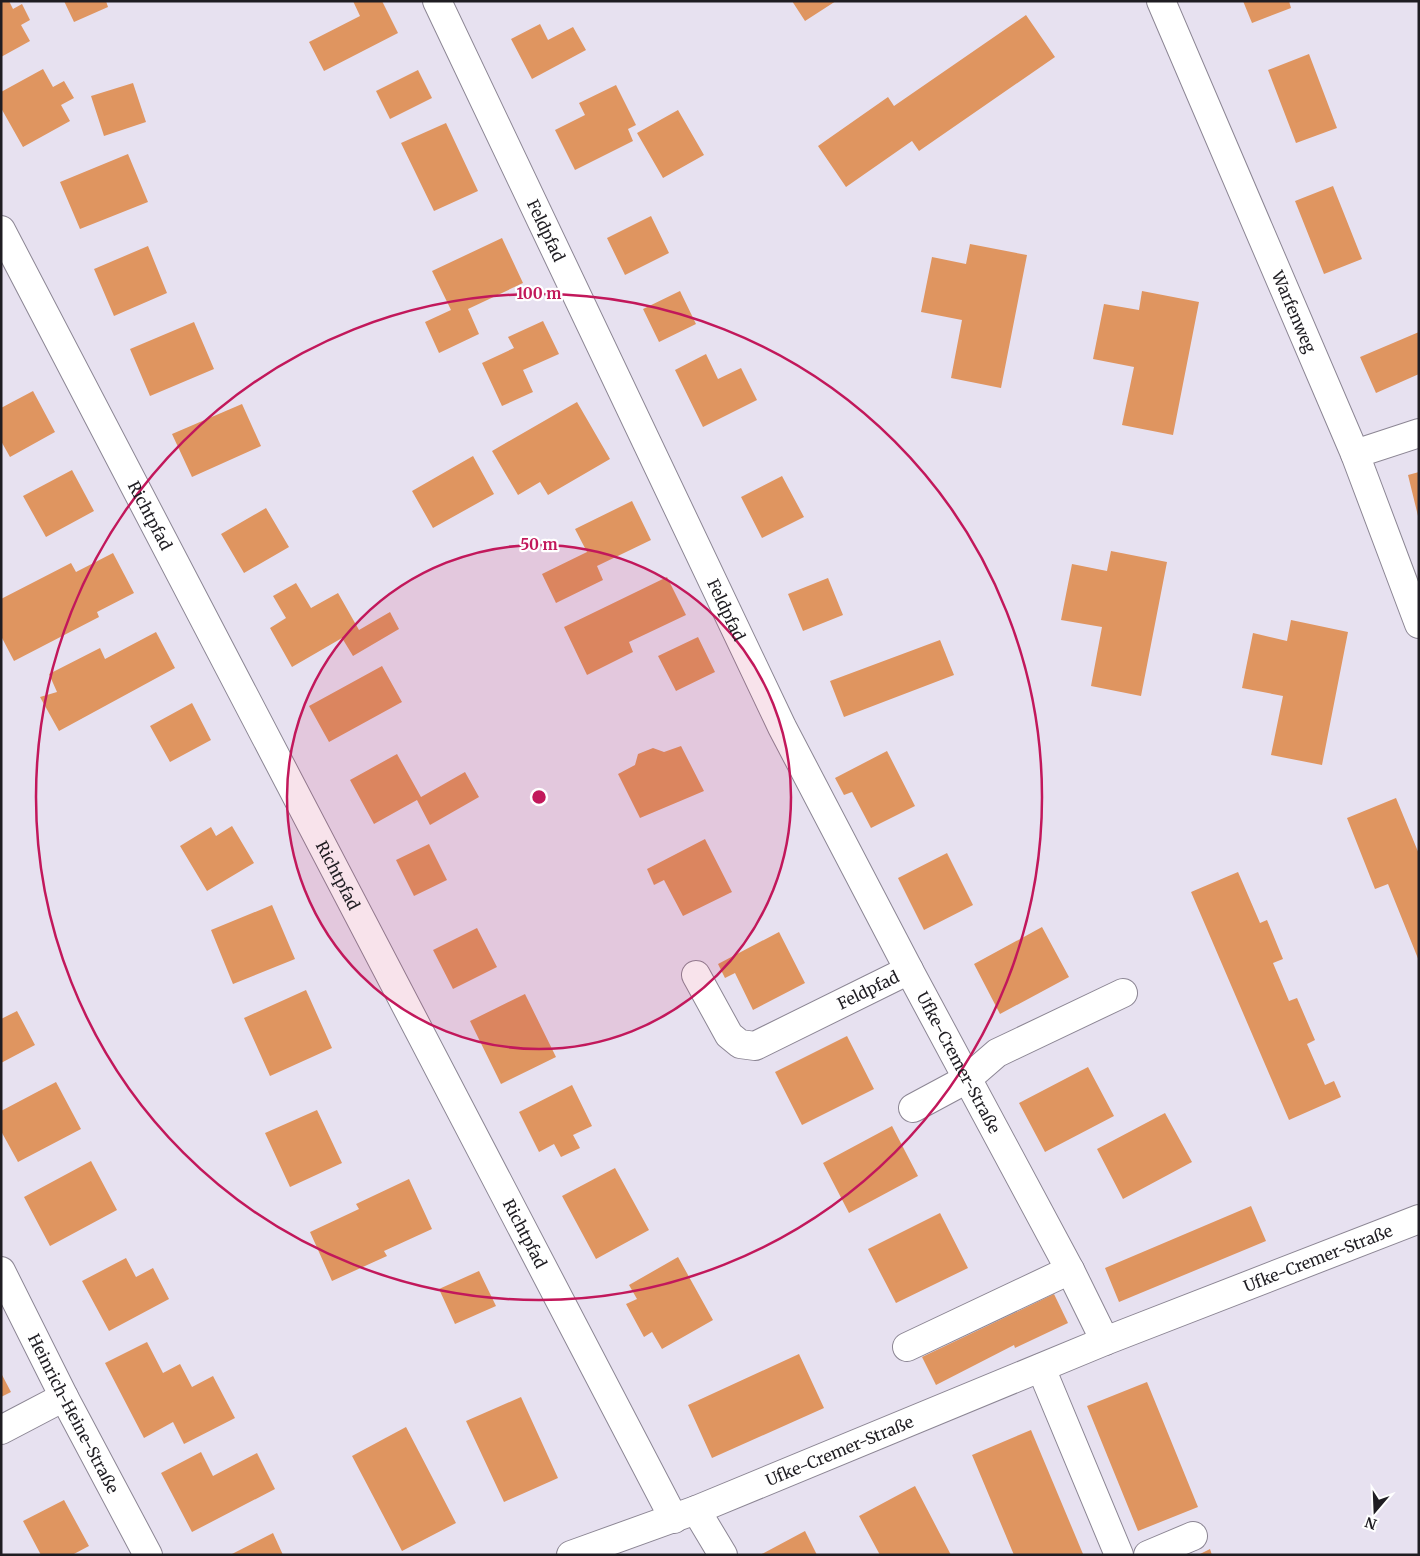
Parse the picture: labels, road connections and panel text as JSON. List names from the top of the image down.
{
  "streets": {
    "street": [
      "Feldpfad",
      "Warfenweg",
      "Richtpfad",
      "Ufke-Cremer-Straße",
      "Heinrich-Heine-Straße"
    ]
  },
  "crossings": [
    ["Feldpfad", "Ufke-Cremer-Straße"],
    ["Richtpfad", "Ufke-Cremer-Straße"]
  ],
  "north": "bottom",
  "rings": ["100 m", "50 m"]
}
